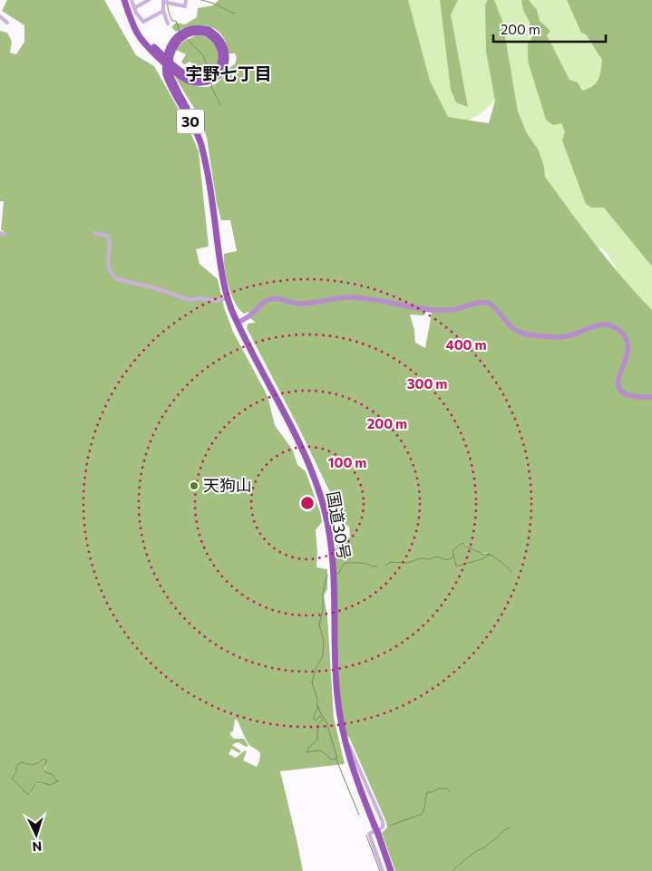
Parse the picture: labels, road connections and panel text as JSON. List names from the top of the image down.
{
  "streets": {
    "highway": ["30", "国道30号"]
  },
  "districts": ["宇野七丁目"],
  "places": ["天狗山"],
  "scale_bar": "200 m",
  "north": "bottom",
  "rings": [
    "400 m",
    "300 m",
    "200 m",
    "100 m"
  ]
}
